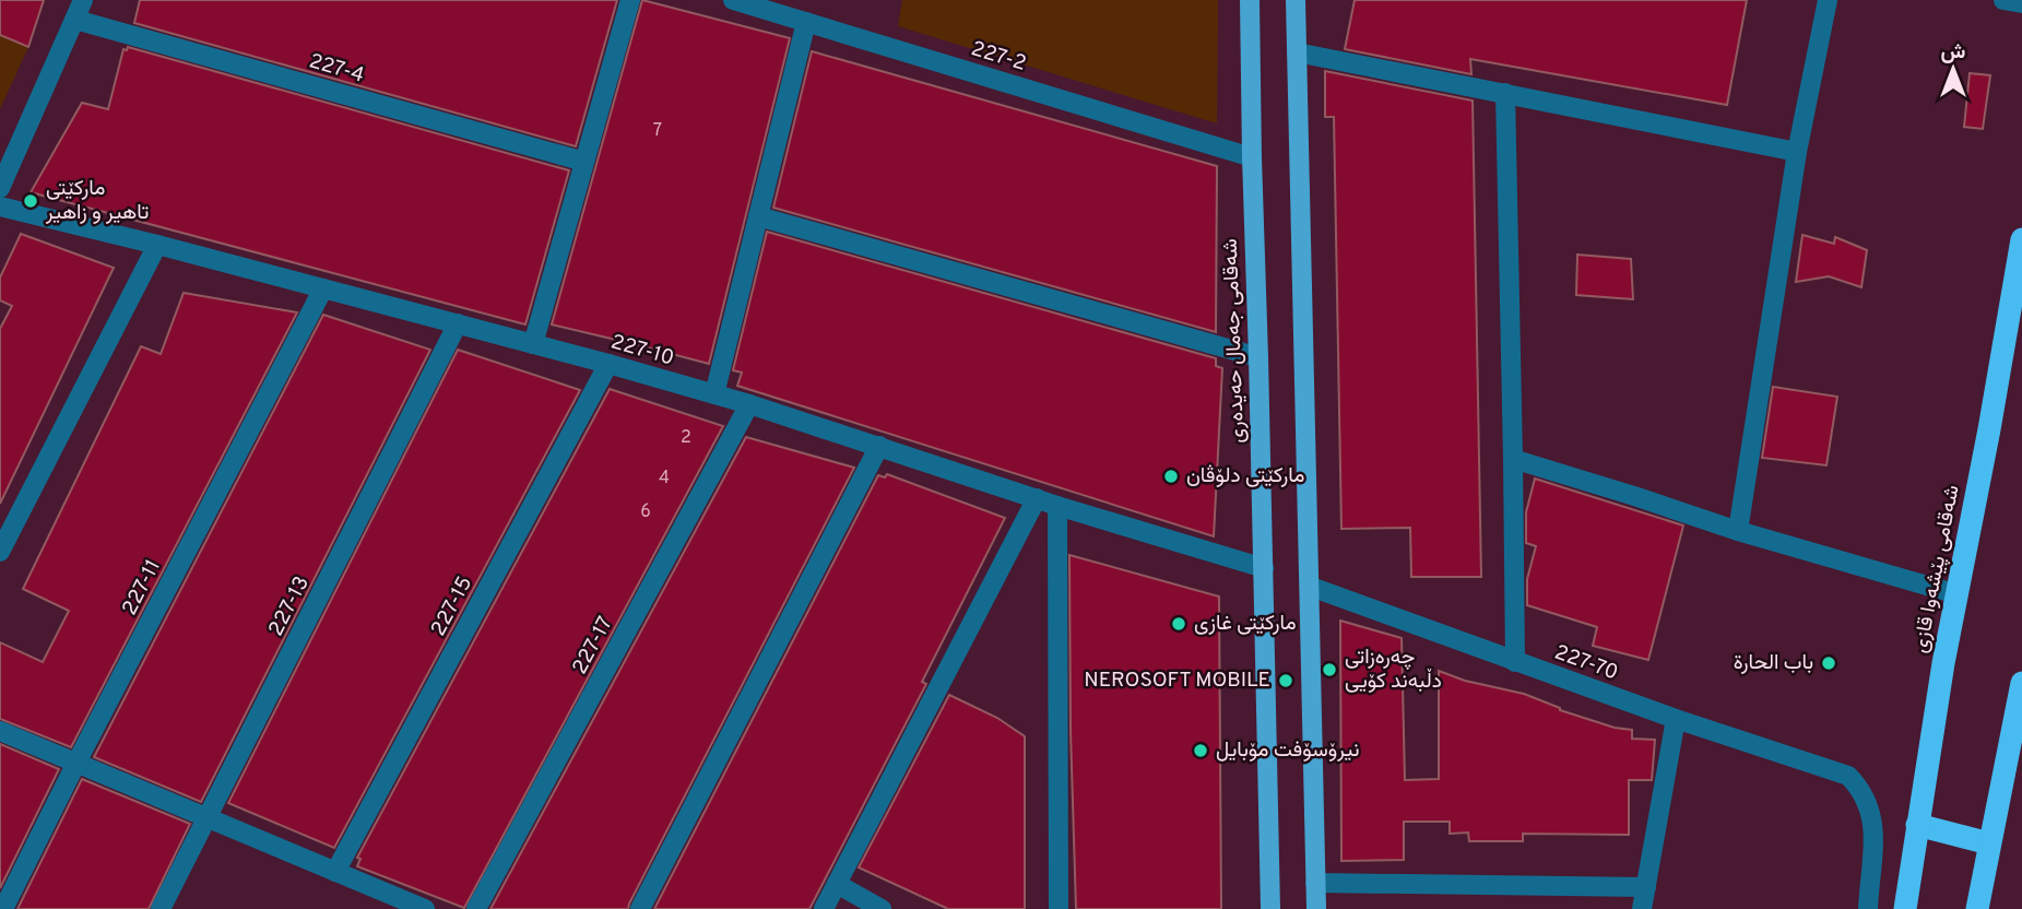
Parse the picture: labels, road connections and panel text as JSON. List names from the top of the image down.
{
  "streets": {
    "highway": ["شەقامی پێشەوا قازی"],
    "main road": ["شەقامی جەمال حەیدەری"],
    "street": [
      "227-2",
      "227-4",
      "227-10",
      "227-11",
      "227-13",
      "227-15",
      "227-17",
      "227-70"
    ]
  },
  "crossings": [
    ["227-2", "شەقامی جەمال حەیدەری"],
    ["شەقامی جەمال حەیدەری", "227-10"],
    ["227-10", "227-11"],
    ["227-10", "227-13"],
    ["227-10", "227-15"],
    ["227-10", "227-17"]
  ],
  "places": [
    "ماركێتی تاهیر و زاهیر",
    "ماركێتی دلۆڤان",
    "ماركێتی غازی",
    "باب الحارة",
    "چەرەزاتی دڵبەند کۆیی",
    "NEROSOFT MOBILE",
    "نیرۆسۆفت مۆبایل"
  ],
  "house_numbers": [
    "7",
    "2",
    "4",
    "6"
  ],
  "north": "top"
}
